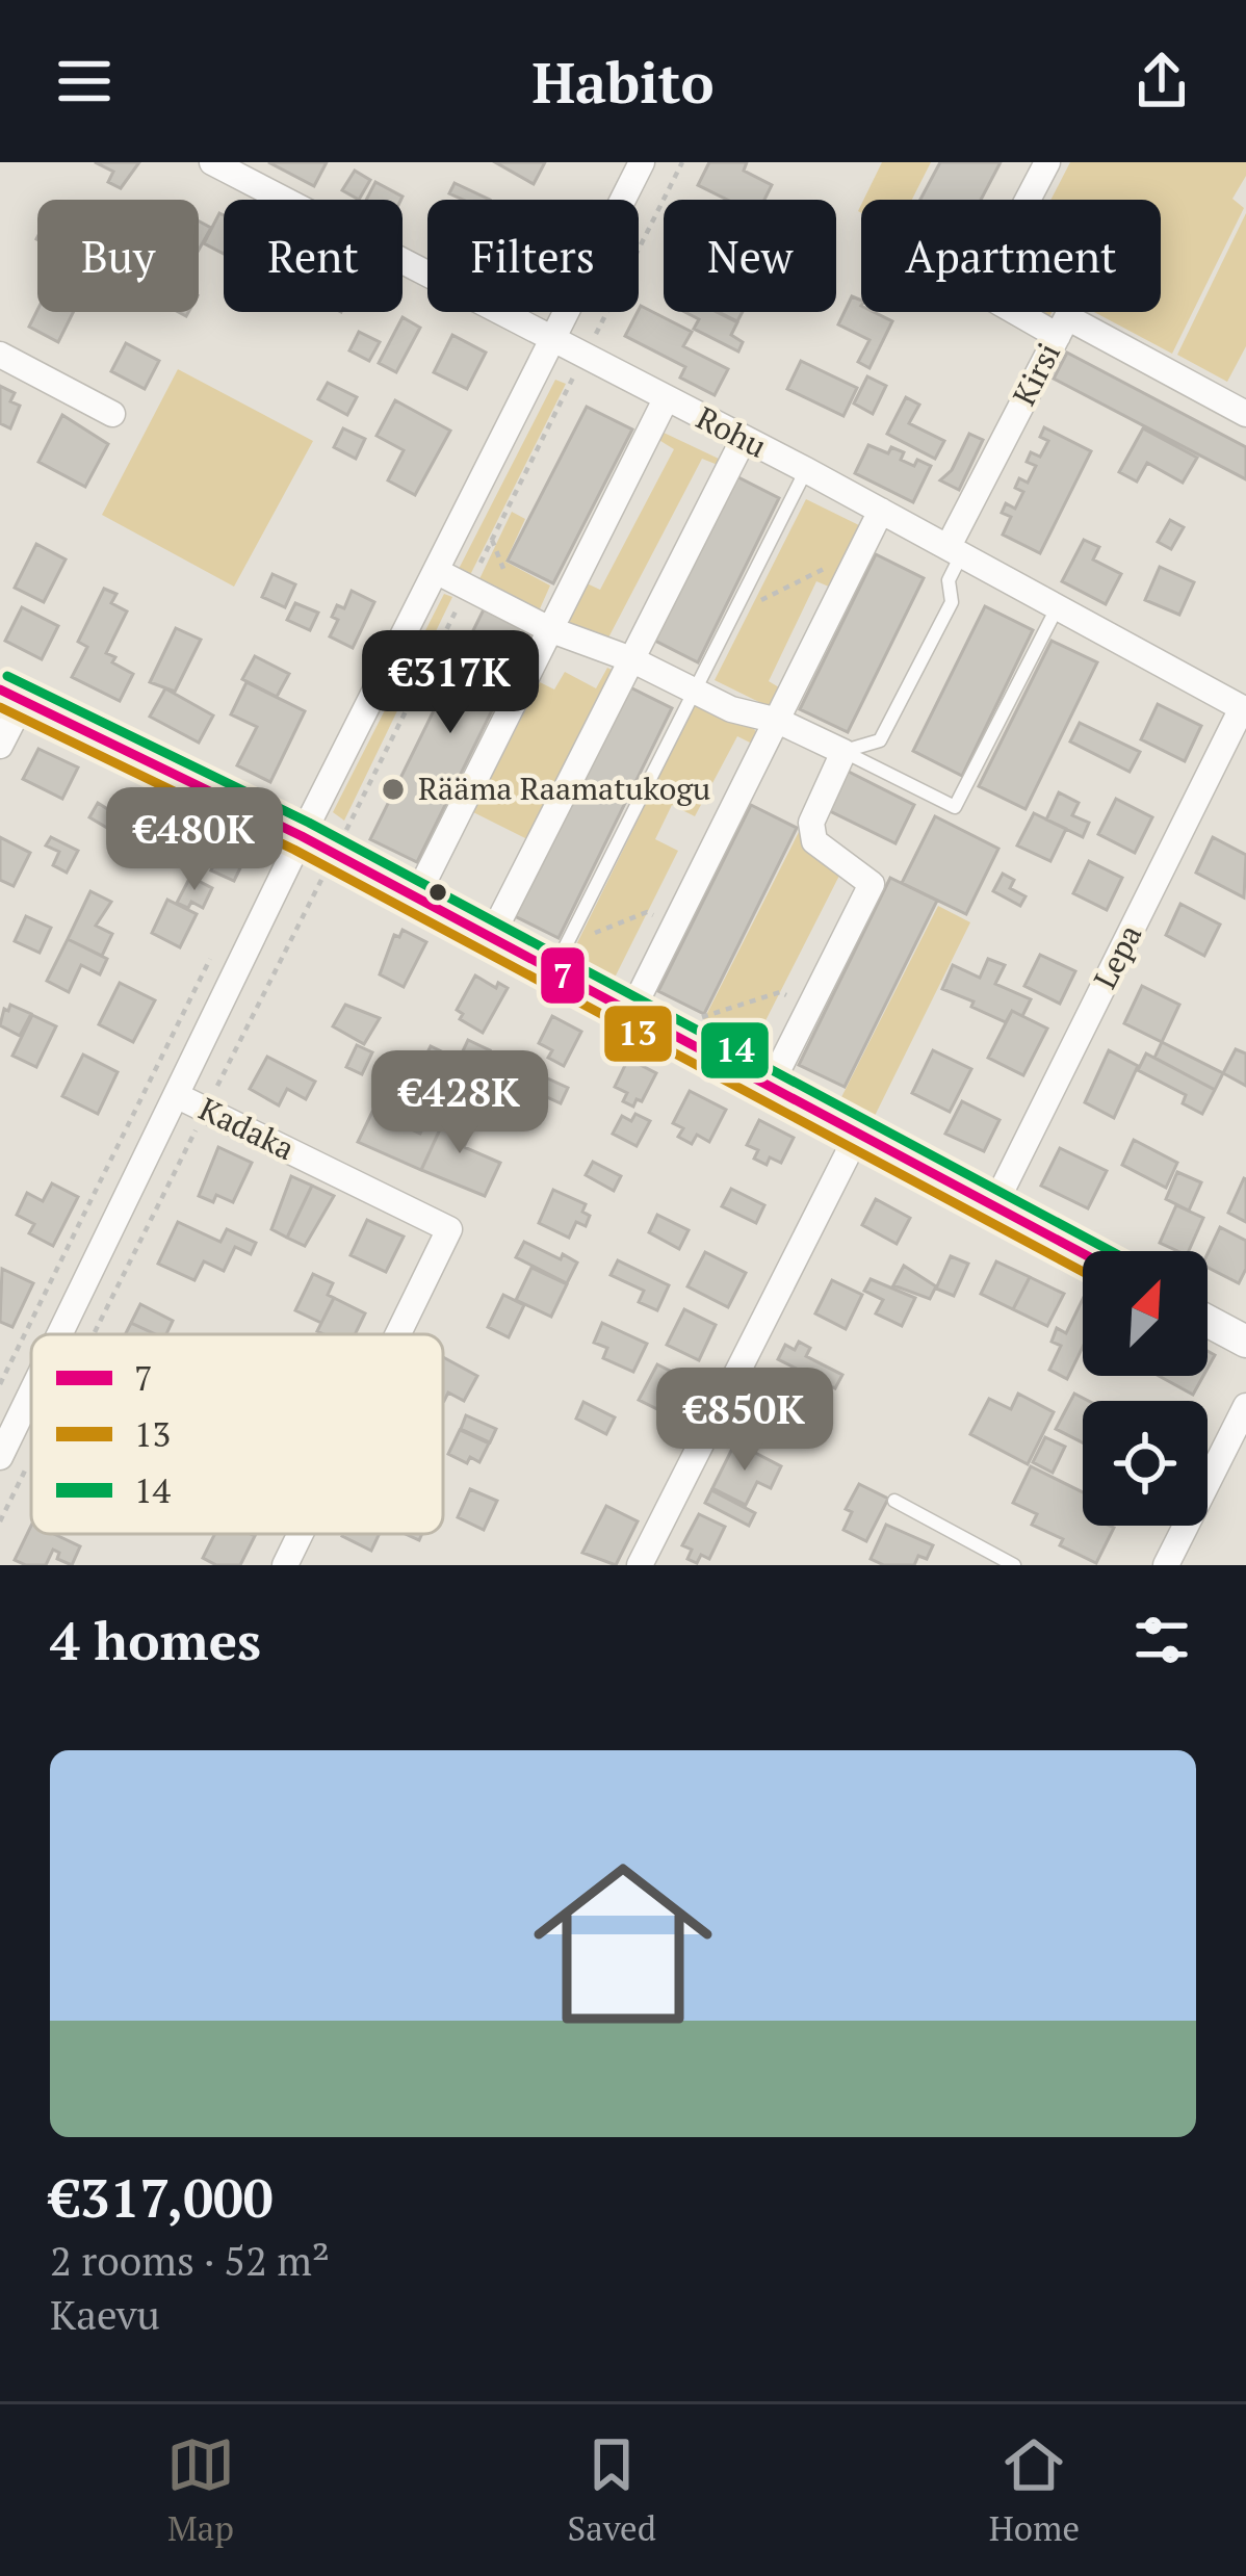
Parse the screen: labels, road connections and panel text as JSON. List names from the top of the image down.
{
  "streets": {
    "street": [
      "Kirsi",
      "Rohu",
      "Lepa",
      "Kadaka"
    ]
  },
  "crossings": [
    ["Kirsi", "Rohu"],
    ["Rohu", "Lepa"]
  ],
  "places": ["Rääma Raamatukogu"],
  "lines": ["transit line 14", "transit line 7", "transit line 13"],
  "legend": ["7", "13", "14"],
  "north": "top right",
  "page": {
    "header": "Habito",
    "chip": [
      "Buy",
      "Rent",
      "Filters",
      "New",
      "Apartment"
    ],
    "price": [
      "€317K",
      "€480K",
      "€428K",
      "€850K"
    ],
    "heading": "4 homes",
    "list": [
      {
        "name": "€317,000",
        "note": "2 rooms · 52 m² · Kaevu"
      }
    ],
    "tabs": ["Map", "Saved", "Home"]
  }
}
